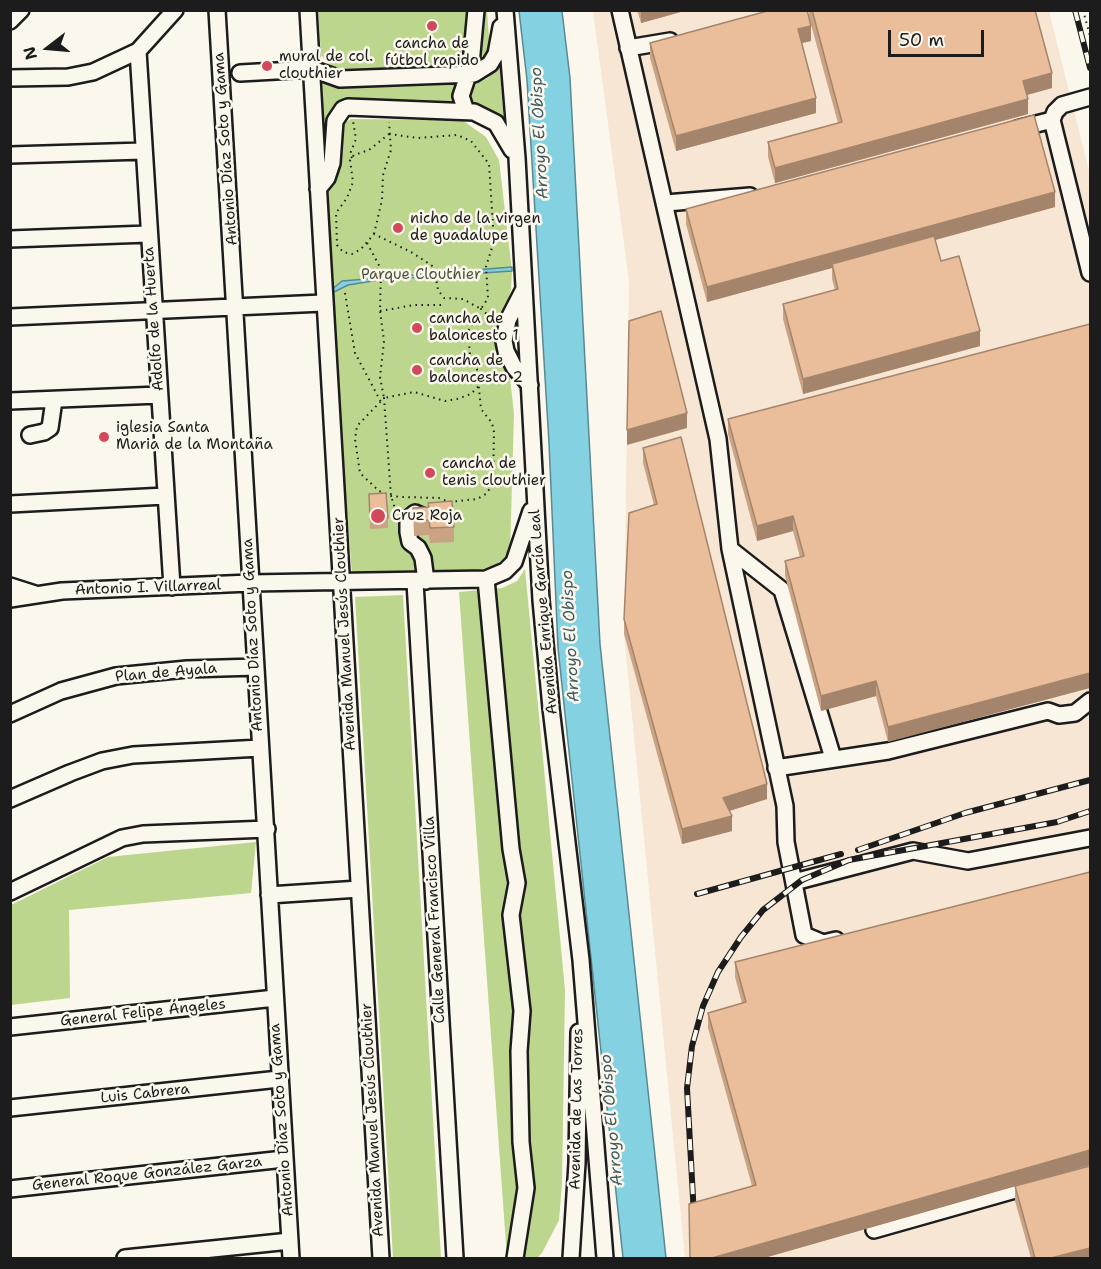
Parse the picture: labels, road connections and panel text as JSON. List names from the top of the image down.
{
  "streets": {
    "street": [
      "Antonio Díaz Soto y Gama",
      "Adolfo de la Huerta",
      "Antonio I. Villarreal",
      "Avenida Enrique García Leal",
      "Avenida Manuel Jesús Clouthier",
      "Plan de Ayala",
      "Calle General Francisco Villa",
      "General Felipe Ángeles",
      "Luis Cabrera",
      "Avenida de Las Torres",
      "General Roque González Garza"
    ]
  },
  "crossings": [
    ["Antonio Díaz Soto y Gama", "Antonio I. Villarreal"],
    ["Antonio Díaz Soto y Gama", "Plan de Ayala"],
    ["Antonio Díaz Soto y Gama", "General Felipe Ángeles"],
    ["Antonio Díaz Soto y Gama", "Luis Cabrera"],
    ["Antonio Díaz Soto y Gama", "General Roque González Garza"],
    ["Adolfo de la Huerta", "Antonio I. Villarreal"],
    ["Antonio I. Villarreal", "Avenida Enrique García Leal"],
    ["Antonio I. Villarreal", "Avenida Manuel Jesús Clouthier"],
    ["Antonio I. Villarreal", "Calle General Francisco Villa"],
    ["Avenida Enrique García Leal", "Avenida de Las Torres"]
  ],
  "water": ["Arroyo El Obispo"],
  "parks": ["Parque Clouthier"],
  "places": [
    "cancha de fútbol rapido",
    "mural de col. clouthier",
    "nicho de la virgen de guadalupe",
    "cancha de baloncesto 1",
    "cancha de baloncesto 2",
    "iglesia Santa Maria de la Montaña",
    "cancha de tenis clouthier",
    "Cruz Roja"
  ],
  "scale_bar": "50 m",
  "north": "left"
}
